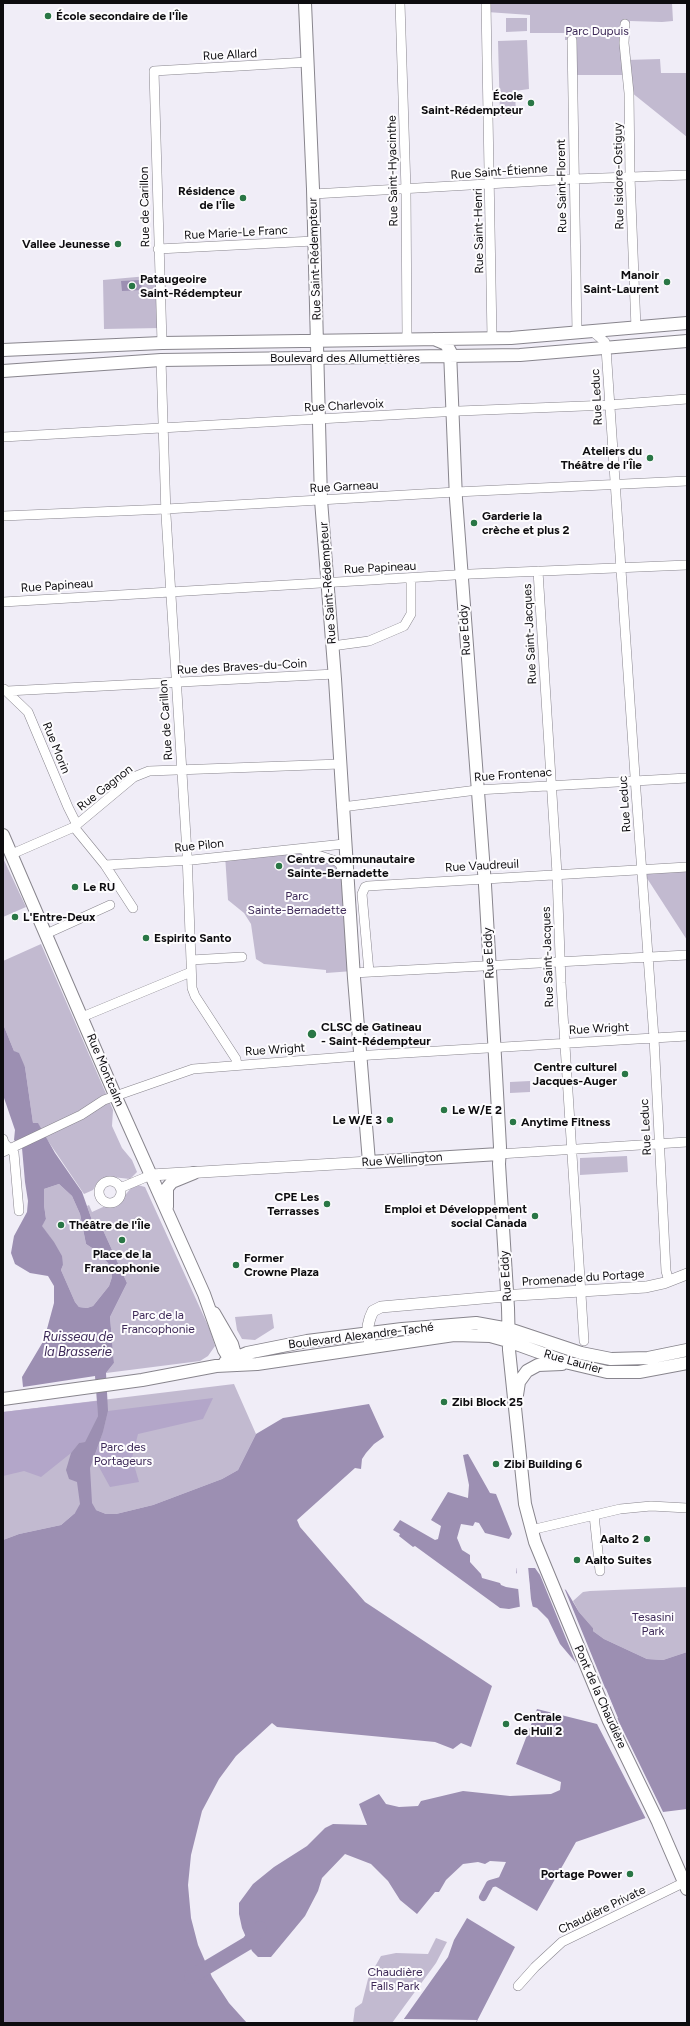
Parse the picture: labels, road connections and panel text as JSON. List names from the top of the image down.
{
  "streets": {
    "main road": [
      "Rue Saint-Rédempteur",
      "Boulevard des Allumettières",
      "Rue Eddy",
      "Rue Montcalm",
      "Rue Wellington",
      "Boulevard Alexandre-Taché",
      "Rue Laurier",
      "Pont de la Chaudière"
    ],
    "street": [
      "Rue Allard",
      "Rue Saint-Hyacinthe",
      "Rue Saint-Étienne",
      "Rue Isidore-Ostiguy",
      "Rue Saint-Florent",
      "Rue de Carillon",
      "Rue Saint-Henri",
      "Rue Marie-Le Franc",
      "Rue Leduc",
      "Rue Charlevoix",
      "Rue Garneau",
      "Rue Papineau",
      "Rue Saint-Jacques",
      "Rue des Braves-du-Coin",
      "Rue Morin",
      "Rue Frontenac",
      "Rue Gagnon",
      "Rue Pilon",
      "Rue Vaudreuil",
      "Rue Wright",
      "Promenade du Portage",
      "Chaudière Private"
    ]
  },
  "crossings": [
    ["Rue Allard", "Rue de Carillon"],
    ["Rue Allard", "Rue Saint-Rédempteur"],
    ["Rue Saint-Hyacinthe", "Rue Saint-Étienne"],
    ["Rue Saint-Hyacinthe", "Boulevard des Allumettières"],
    ["Rue Saint-Étienne", "Rue Isidore-Ostiguy"],
    ["Rue Saint-Étienne", "Rue Saint-Florent"],
    ["Rue Saint-Étienne", "Rue Saint-Henri"],
    ["Rue Saint-Étienne", "Rue Saint-Rédempteur"],
    ["Rue Isidore-Ostiguy", "Boulevard des Allumettières"],
    ["Rue Saint-Florent", "Boulevard des Allumettières"],
    ["Rue de Carillon", "Rue Marie-Le Franc"],
    ["Rue de Carillon", "Boulevard des Allumettières"],
    ["Rue de Carillon", "Rue Charlevoix"],
    ["Rue de Carillon", "Rue Garneau"],
    ["Rue de Carillon", "Rue Papineau"],
    ["Rue de Carillon", "Rue des Braves-du-Coin"],
    ["Rue de Carillon", "Rue Gagnon"],
    ["Rue de Carillon", "Rue Pilon"],
    ["Rue de Carillon", "Rue Wright"],
    ["Rue Saint-Henri", "Boulevard des Allumettières"],
    ["Rue Marie-Le Franc", "Rue Saint-Rédempteur"],
    ["Rue Saint-Rédempteur", "Boulevard des Allumettières"],
    ["Rue Saint-Rédempteur", "Rue Charlevoix"],
    ["Rue Saint-Rédempteur", "Rue Garneau"],
    ["Rue Saint-Rédempteur", "Rue Papineau"],
    ["Rue Saint-Rédempteur", "Rue des Braves-du-Coin"],
    ["Rue Saint-Rédempteur", "Rue Frontenac"],
    ["Rue Saint-Rédempteur", "Rue Gagnon"],
    ["Rue Saint-Rédempteur", "Rue Pilon"],
    ["Rue Saint-Rédempteur", "Rue Wright"],
    ["Rue Saint-Rédempteur", "Rue Wellington"],
    ["Boulevard des Allumettières", "Rue Leduc"],
    ["Boulevard des Allumettières", "Rue Eddy"],
    ["Rue Leduc", "Rue Charlevoix"],
    ["Rue Leduc", "Rue Garneau"],
    ["Rue Leduc", "Rue Papineau"],
    ["Rue Leduc", "Rue Frontenac"],
    ["Rue Leduc", "Rue Vaudreuil"],
    ["Rue Leduc", "Rue Wright"],
    ["Rue Leduc", "Rue Wellington"],
    ["Rue Leduc", "Promenade du Portage"],
    ["Rue Charlevoix", "Rue Eddy"],
    ["Rue Garneau", "Rue Eddy"],
    ["Rue Papineau", "Rue Eddy"],
    ["Rue Papineau", "Rue Saint-Jacques"],
    ["Rue Eddy", "Rue Frontenac"],
    ["Rue Eddy", "Rue Vaudreuil"],
    ["Rue Eddy", "Rue Wright"],
    ["Rue Eddy", "Rue Wellington"],
    ["Rue Eddy", "Promenade du Portage"],
    ["Rue Eddy", "Boulevard Alexandre-Taché"],
    ["Rue Eddy", "Rue Laurier"],
    ["Rue Eddy", "Pont de la Chaudière"],
    ["Rue Saint-Jacques", "Rue Frontenac"],
    ["Rue Saint-Jacques", "Rue Vaudreuil"],
    ["Rue Saint-Jacques", "Rue Wright"],
    ["Rue Saint-Jacques", "Rue Wellington"],
    ["Rue Saint-Jacques", "Promenade du Portage"],
    ["Rue des Braves-du-Coin", "Rue Morin"],
    ["Rue Morin", "Rue Gagnon"],
    ["Rue Morin", "Rue Pilon"],
    ["Rue Gagnon", "Rue Montcalm"],
    ["Rue Wright", "Rue Montcalm"],
    ["Rue Montcalm", "Rue Wellington"],
    ["Rue Montcalm", "Boulevard Alexandre-Taché"],
    ["Promenade du Portage", "Boulevard Alexandre-Taché"],
    ["Boulevard Alexandre-Taché", "Rue Laurier"],
    ["Pont de la Chaudière", "Chaudière Private"]
  ],
  "water": ["Ruisseau de la Brasserie"],
  "parks": [
    "Parc Dupuis",
    "Parc Sainte-Bernadette",
    "Parc de la Francophonie",
    "Parc des Portageurs",
    "Tesasini Park",
    "Chaudière Falls Park"
  ],
  "places": [
    "École secondaire de l'Île",
    "École Saint-Rédempteur",
    "Résidence de l'Île",
    "Vallee Jeunesse",
    "Manoir Saint-Laurent",
    "Pataugeoire Saint-Rédempteur",
    "Ateliers du Théâtre de l'Île",
    "Garderie la crèche et plus 2",
    "Centre communautaire Sainte-Bernadette",
    "Le RU",
    "L'Entre-Deux",
    "Espirito Santo",
    "CLSC de Gatineau - Saint-Rédempteur",
    "Centre culturel Jacques-Auger",
    "Le W/E 2",
    "Le W/E 3",
    "Anytime Fitness",
    "CPE Les Terrasses",
    "Emploi et Développement social Canada",
    "Théâtre de l'Île",
    "Place de la Francophonie",
    "Former Crowne Plaza",
    "Zibi Block 25",
    "Zibi Building 6",
    "Aalto 2",
    "Aalto Suites",
    "Centrale de Hull 2",
    "Portage Power"
  ]
}
